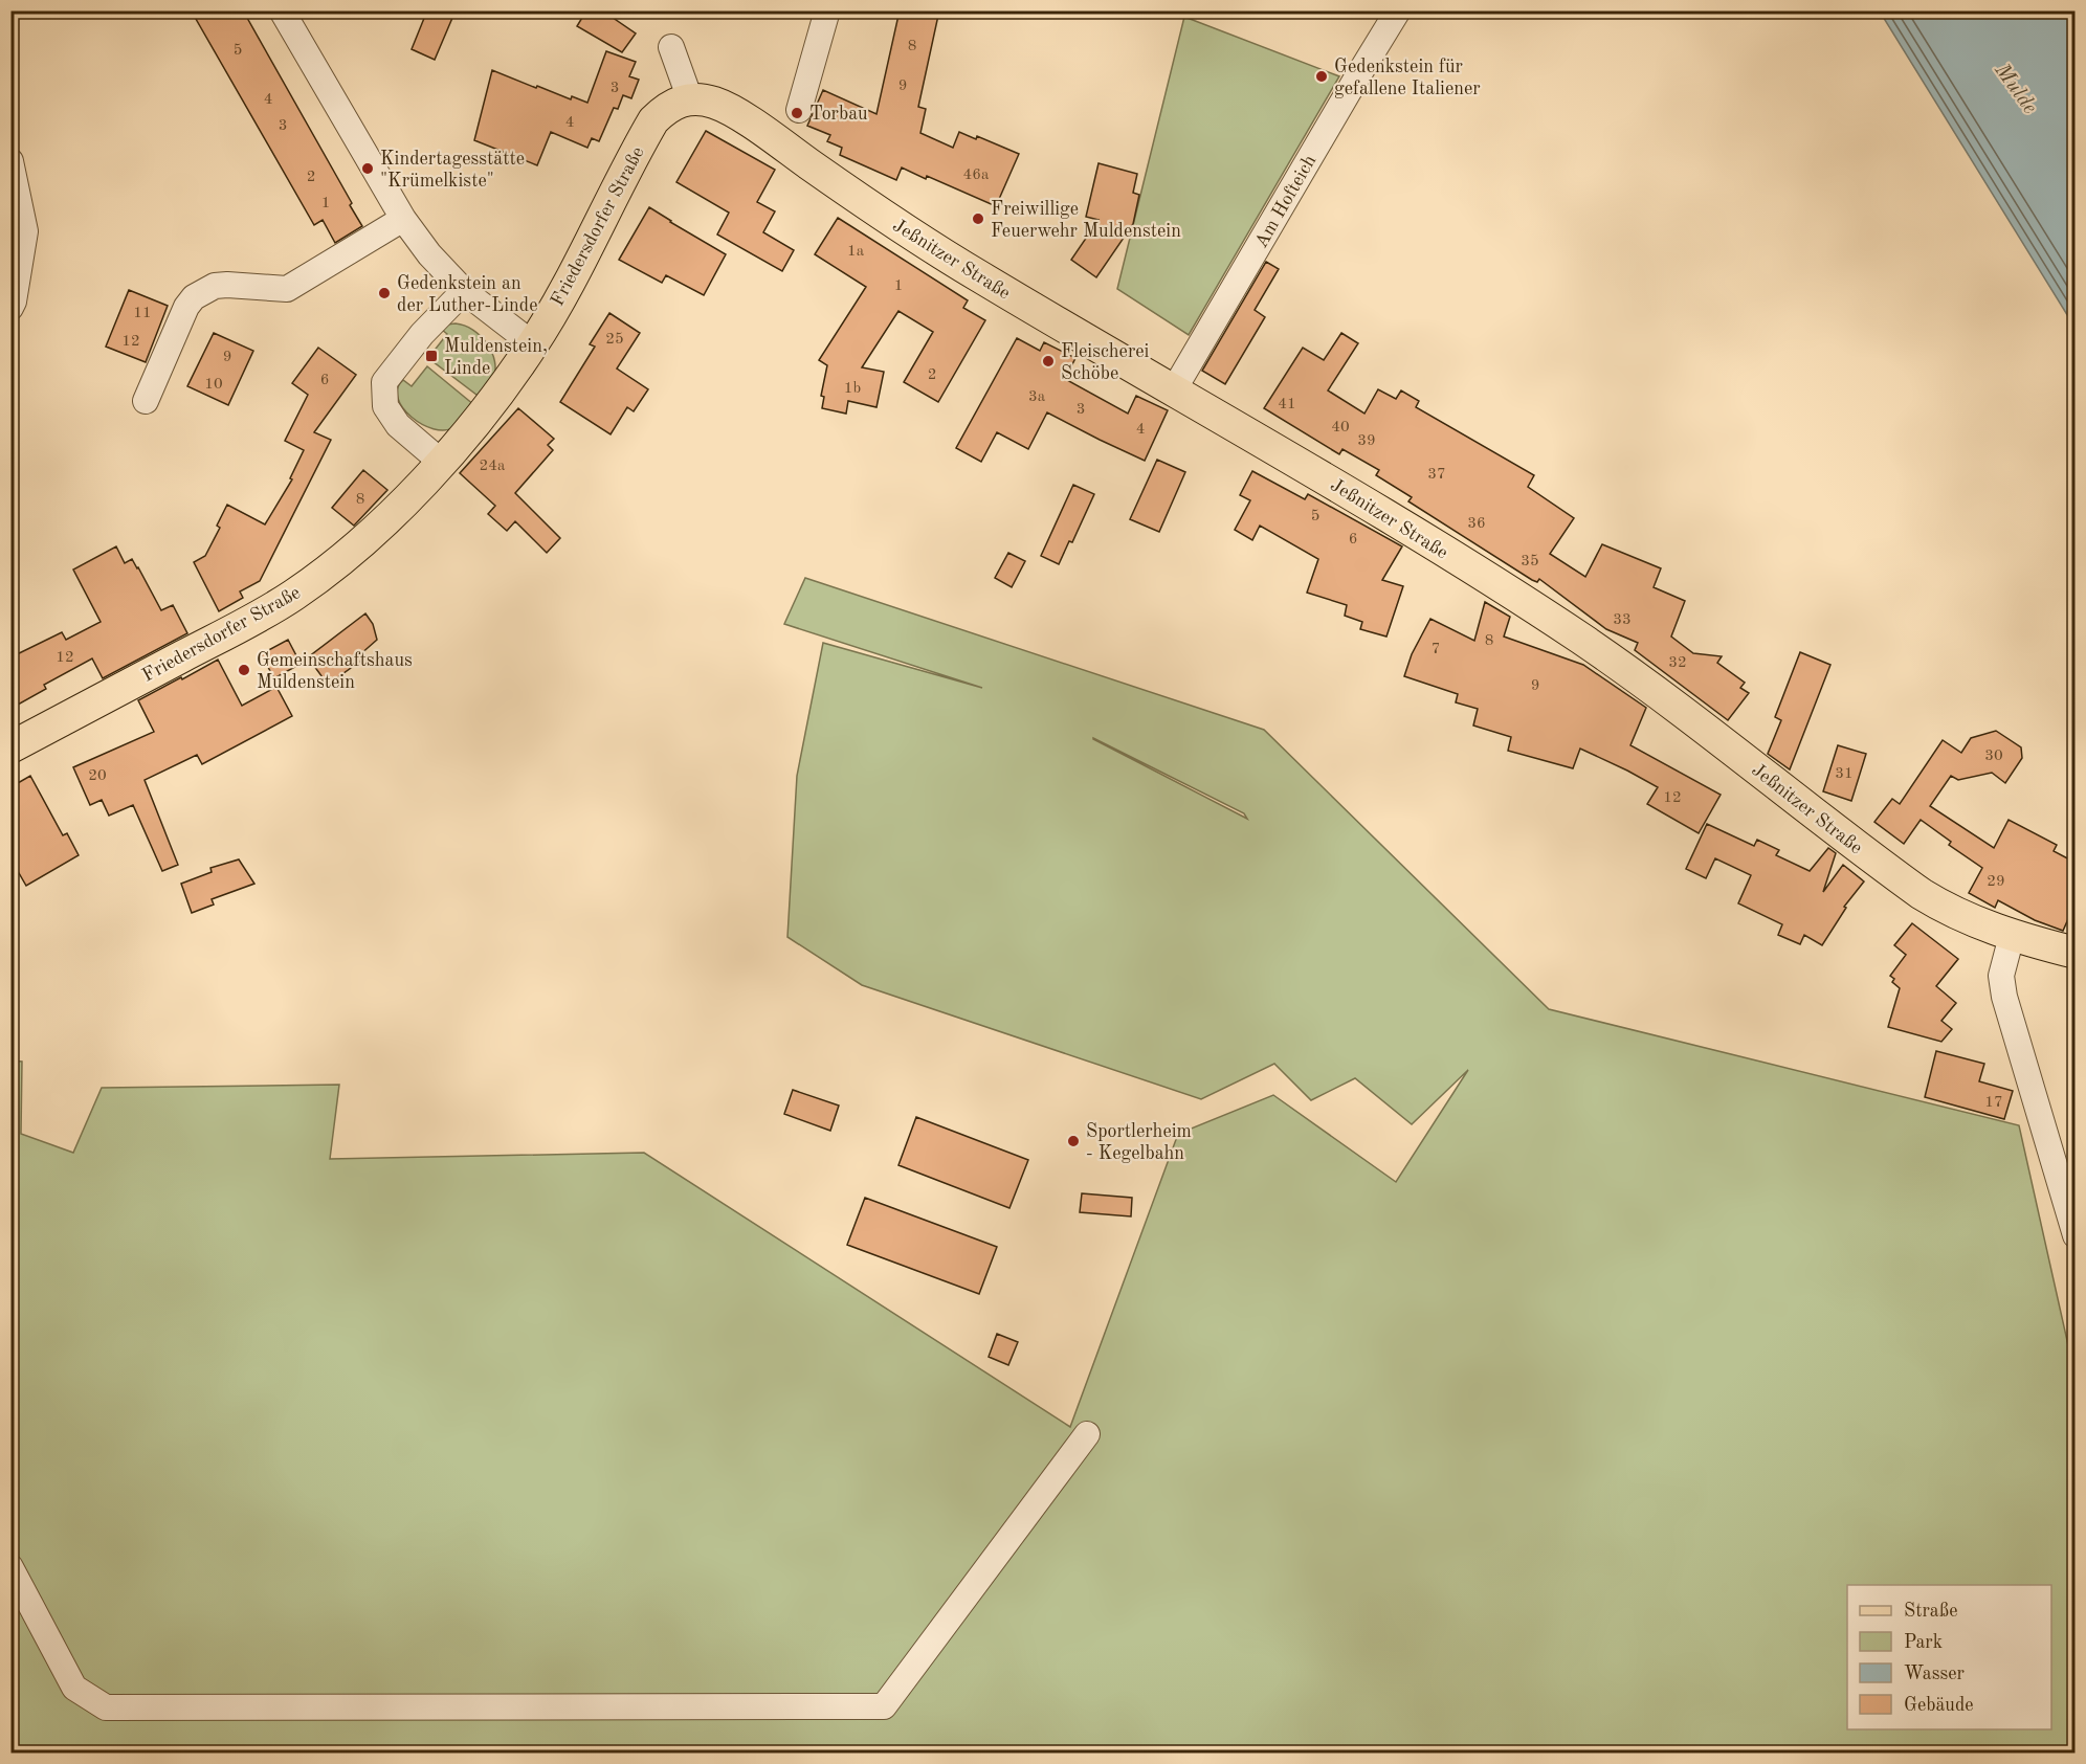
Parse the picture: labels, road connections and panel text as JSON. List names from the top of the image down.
{
  "streets": {
    "main road": ["Friedersdorfer Straße", "Jeßnitzer Straße"],
    "street": ["Am Hofteich"]
  },
  "crossings": [
    ["Am Hofteich", "Jeßnitzer Straße"],
    ["Friedersdorfer Straße", "Jeßnitzer Straße"]
  ],
  "water": ["Mulde"],
  "places": {
    "other": [
      "Gedenkstein für gefallene Italiener",
      "Torbau",
      "Kindertagesstätte \"Krümelkiste\"",
      "Freiwillige Feuerwehr Muldenstein",
      "Gedenkstein an der Luther-Linde",
      "Fleischerei Schöbe",
      "Gemeinschaftshaus Muldenstein",
      "Sportlerheim - Kegelbahn"
    ],
    "transit": ["Muldenstein, Linde"]
  },
  "house_numbers": [
    "8",
    "5",
    "9",
    "3",
    "4",
    "4",
    "3",
    "46a",
    "2",
    "1",
    "1a",
    "1",
    "11",
    "25",
    "12",
    "9",
    "2",
    "6",
    "10",
    "1b",
    "3a",
    "41",
    "3",
    "40",
    "4",
    "39",
    "24a",
    "37",
    "8",
    "5",
    "36",
    "6",
    "35",
    "33",
    "8",
    "7",
    "12",
    "32",
    "9",
    "30",
    "31",
    "20",
    "12",
    "29",
    "17"
  ],
  "legend": [
    "Straße",
    "Park",
    "Wasser",
    "Gebäude"
  ]
}
